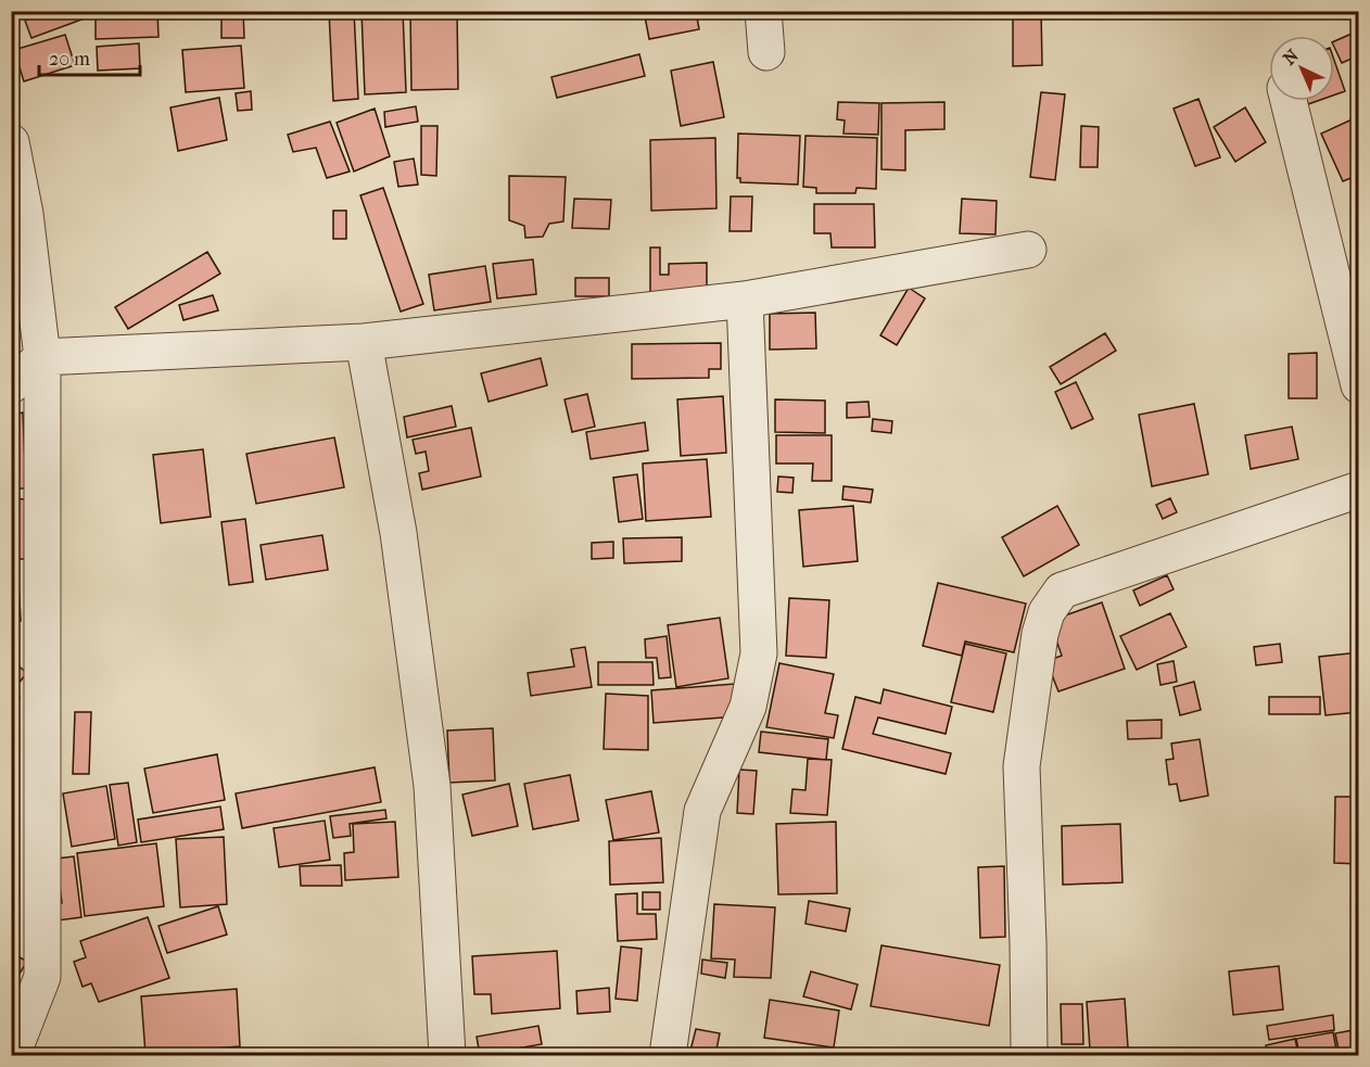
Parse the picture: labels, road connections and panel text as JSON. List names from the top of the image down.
{
  "scale_bar": "20 m",
  "north": "top left"
}
